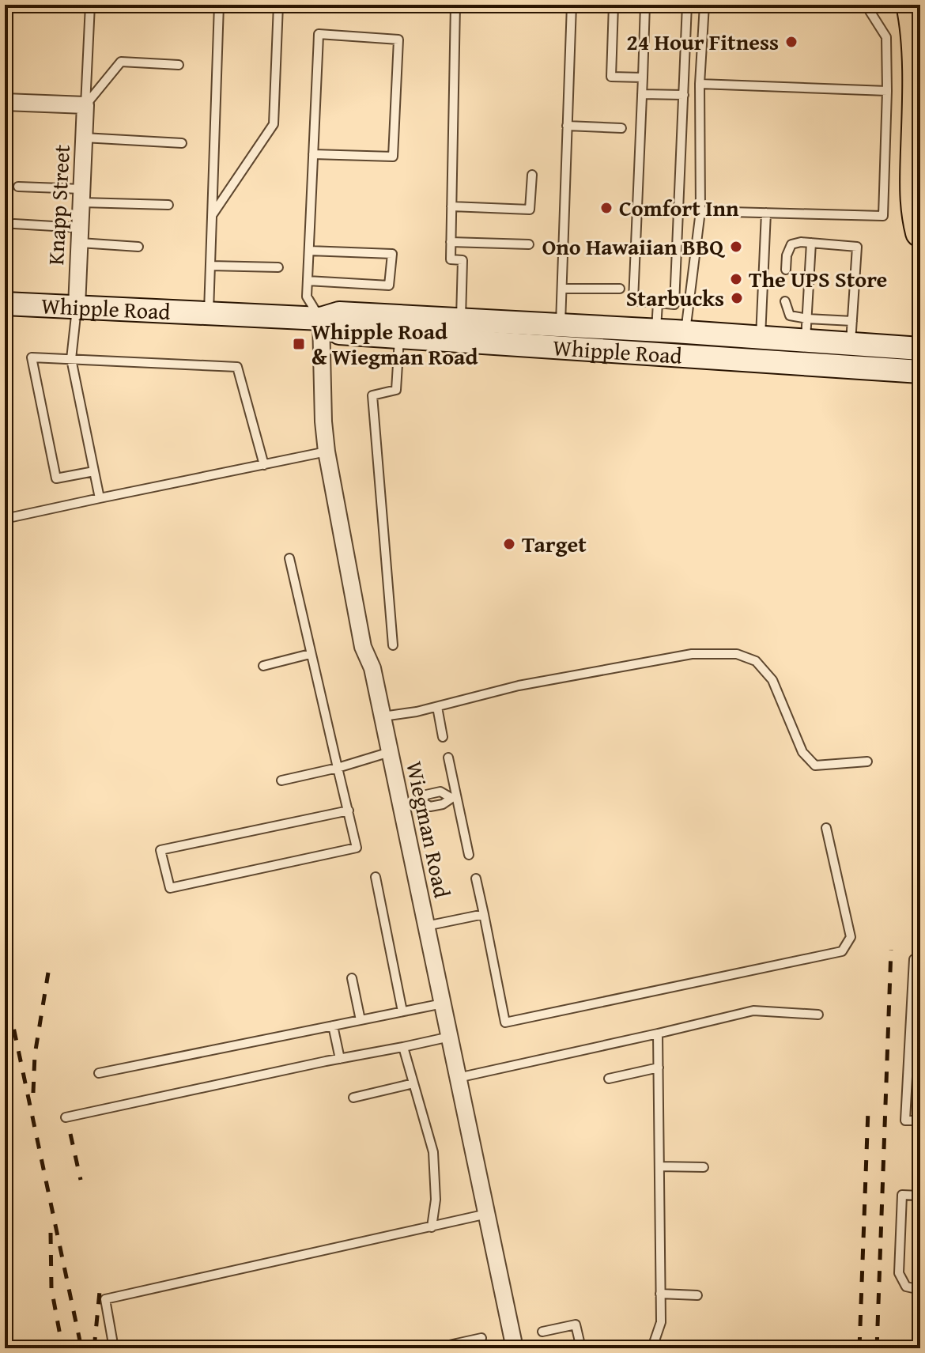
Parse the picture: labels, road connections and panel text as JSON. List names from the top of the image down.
{
  "streets": {
    "main road": ["Whipple Road"],
    "street": ["Knapp Street", "Wiegman Road"]
  },
  "crossings": [
    ["Knapp Street", "Whipple Road"],
    ["Whipple Road", "Wiegman Road"]
  ],
  "places": {
    "other": [
      "24 Hour Fitness",
      "Comfort Inn",
      "Ono Hawaiian BBQ",
      "The UPS Store",
      "Starbucks",
      "Target"
    ],
    "transit": ["Whipple Road & Wiegman Road"]
  }
}
